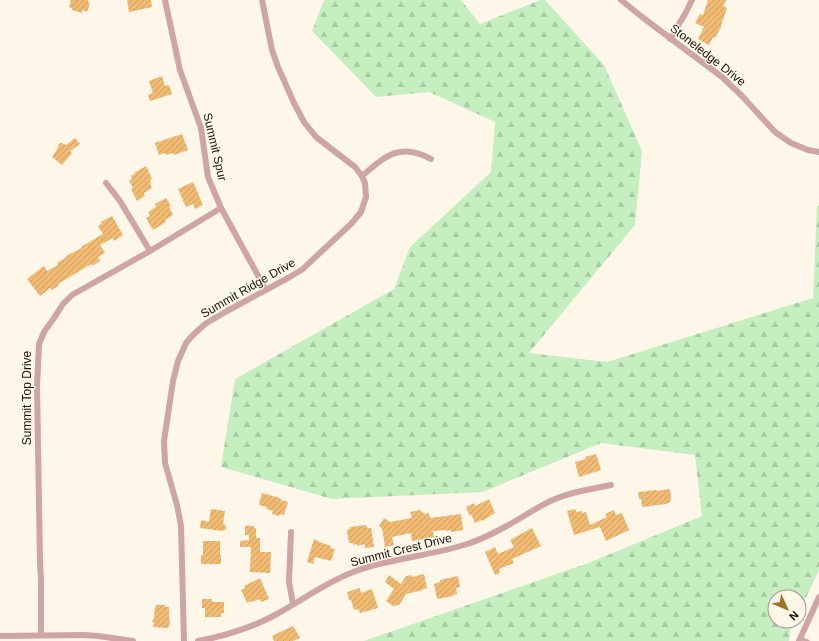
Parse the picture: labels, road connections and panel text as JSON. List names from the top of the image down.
{
  "streets": {
    "street": [
      "Stoneledge Drive",
      "Summit Spur",
      "Summit Ridge Drive",
      "Summit Top Drive",
      "Summit Crest Drive"
    ]
  },
  "crossings": [
    ["Summit Spur", "Summit Ridge Drive"],
    ["Summit Spur", "Summit Top Drive"]
  ],
  "north": "bottom right"
}
